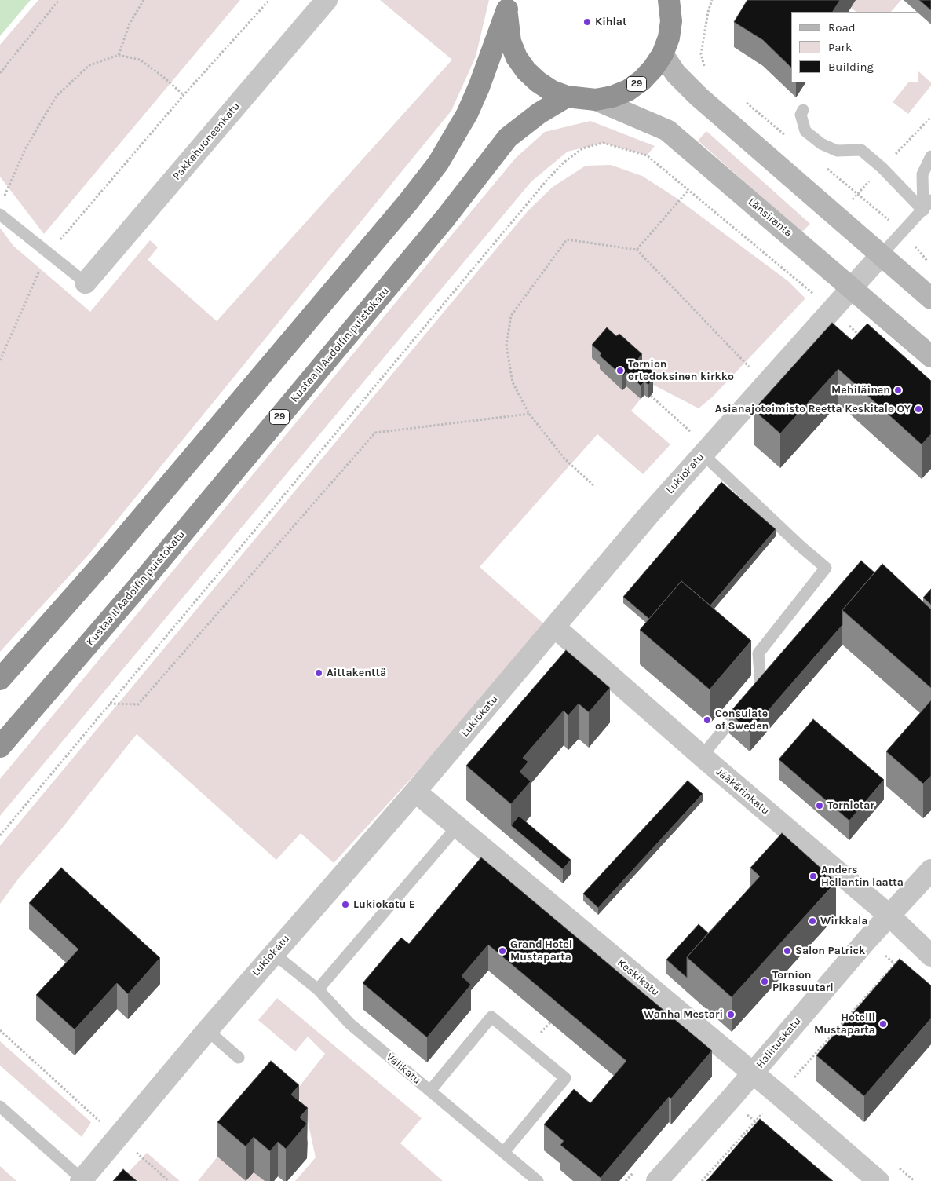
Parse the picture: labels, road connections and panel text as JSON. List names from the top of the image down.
{
  "streets": {
    "highway": ["29", "Kustaa II Aadolfin puistokatu"],
    "street": [
      "Pakkahuoneenkatu",
      "Länsiranta",
      "Lukiokatu",
      "Jääkärinkatu",
      "Keskikatu",
      "Hallituskatu"
    ],
    "lane": ["Välikatu"]
  },
  "crossings": [
    ["29", "Länsiranta"],
    ["29", "Kustaa II Aadolfin puistokatu"],
    ["Länsiranta", "Lukiokatu"],
    ["Lukiokatu", "Jääkärinkatu"],
    ["Lukiokatu", "Keskikatu"],
    ["Lukiokatu", "Välikatu"],
    ["Jääkärinkatu", "Hallituskatu"],
    ["Keskikatu", "Hallituskatu"]
  ],
  "places": [
    "Kihlat",
    "Tornion ortodoksinen kirkko",
    "Mehiläinen",
    "Asianajotoimisto Reetta Keskitalo OY",
    "Aittakenttä",
    "Consulate of Sweden",
    "Torniotar",
    "Anders Hellantin laatta",
    "Lukiokatu E",
    "Wirkkala",
    "Grand Hotel Mustaparta",
    "Salon Patrick",
    "Tornion Pikasuutari",
    "Wanha Mestari",
    "Hotelli Mustaparta"
  ],
  "legend": ["Road", "Park", "Building"]
}
